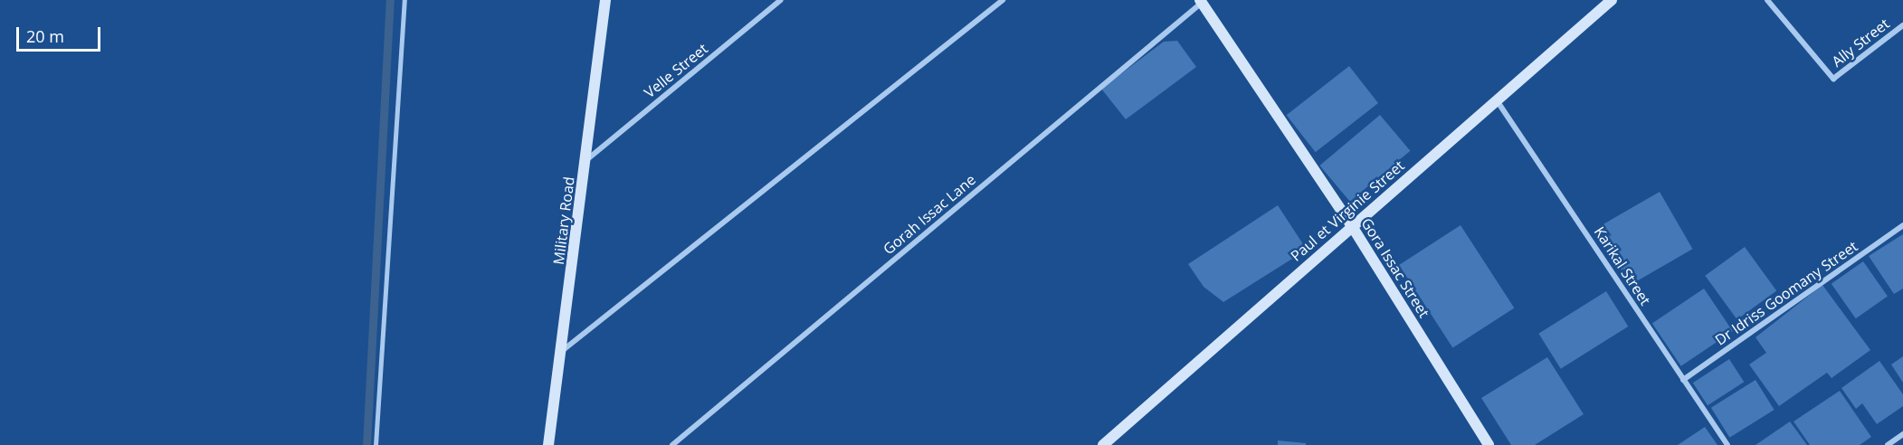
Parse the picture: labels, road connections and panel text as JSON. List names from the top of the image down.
{
  "streets": {
    "street": [
      "Ally Street",
      "Velle Street",
      "Paul et Virginie Street",
      "Gorah Issac Lane",
      "Military Road",
      "Karikal Street",
      "Gora Issac Street",
      "Dr Idriss Goomany Street"
    ]
  },
  "crossings": [
    ["Velle Street", "Military Road"],
    ["Paul et Virginie Street", "Karikal Street"],
    ["Paul et Virginie Street", "Gora Issac Street"],
    ["Gorah Issac Lane", "Gora Issac Street"],
    ["Karikal Street", "Dr Idriss Goomany Street"]
  ],
  "scale_bar": "20 m"
}
